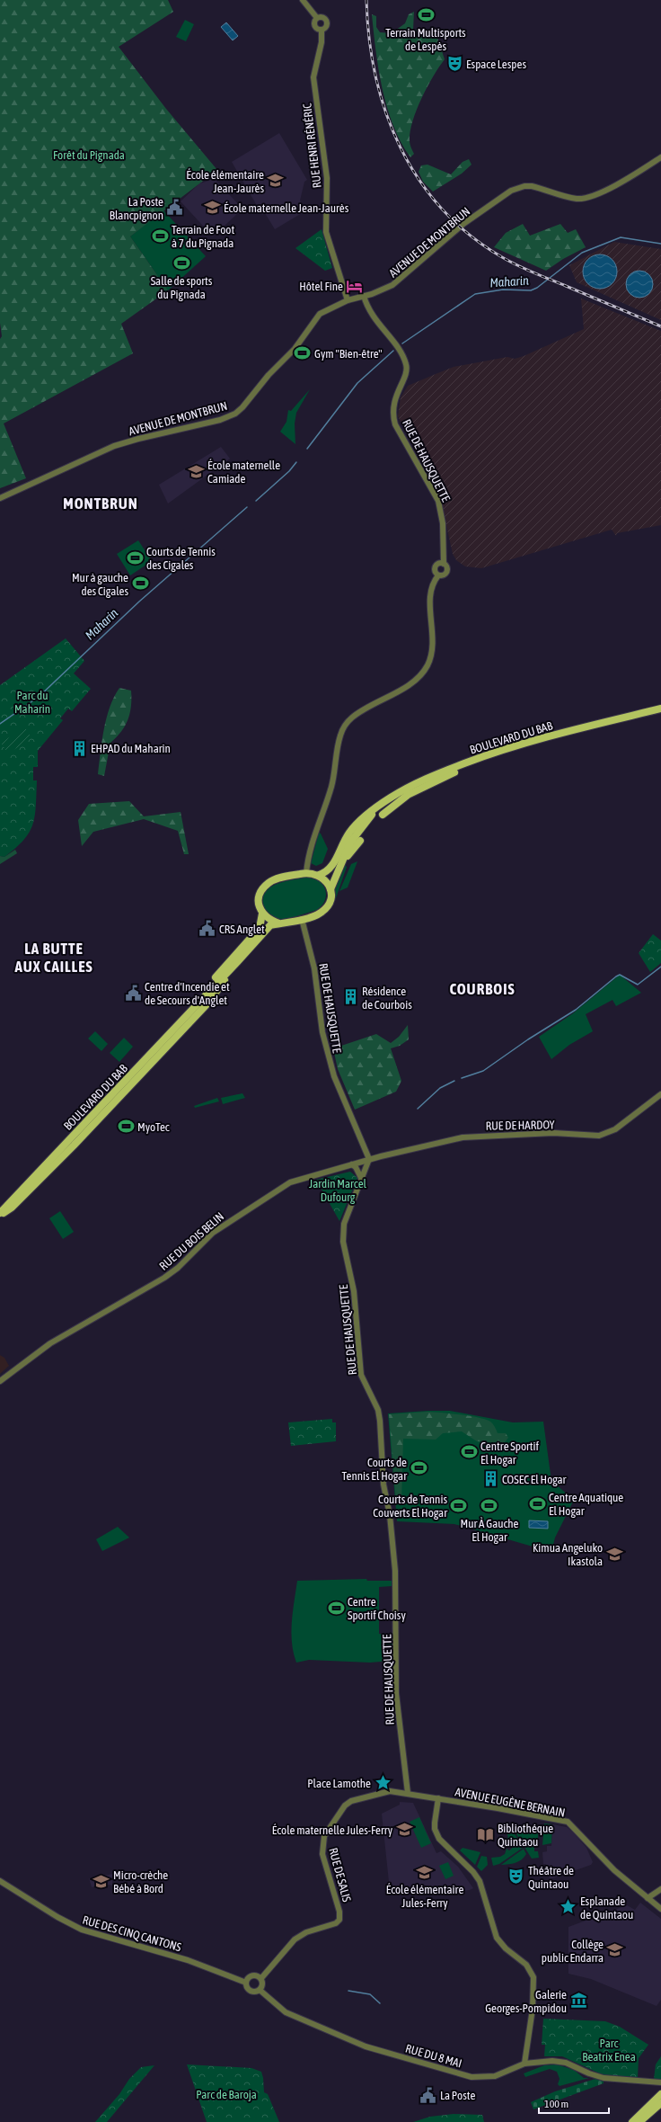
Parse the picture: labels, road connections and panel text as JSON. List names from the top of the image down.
{
  "streets": {
    "main road": ["BOULEVARD DU BAB"],
    "street": [
      "RUE HENRI RÉNÉRIC",
      "AVENUE DE MONTBRUN",
      "RUE DE HAUSQUETTE",
      "RUE DE HARDOY",
      "RUE DU BOIS BELIN",
      "AVENUE EUGÈNE BERNAIN",
      "RUE DE SALIS",
      "RUE DES CINQ CANTONS",
      "RUE DU 8 MAI"
    ]
  },
  "crossings": [
    ["RUE HENRI RÉNÉRIC", "AVENUE DE MONTBRUN"],
    ["AVENUE DE MONTBRUN", "RUE DE HAUSQUETTE"],
    ["RUE DE HAUSQUETTE", "BOULEVARD DU BAB"],
    ["RUE DE HAUSQUETTE", "RUE DE HARDOY"],
    ["RUE DE HAUSQUETTE", "RUE DU BOIS BELIN"],
    ["RUE DE HAUSQUETTE", "AVENUE EUGÈNE BERNAIN"],
    ["RUE DE HAUSQUETTE", "RUE DE SALIS"],
    ["RUE DE HARDOY", "RUE DU BOIS BELIN"],
    ["AVENUE EUGÈNE BERNAIN", "RUE DE SALIS"],
    ["RUE DE SALIS", "RUE DES CINQ CANTONS"],
    ["RUE DE SALIS", "RUE DU 8 MAI"],
    ["RUE DES CINQ CANTONS", "RUE DU 8 MAI"]
  ],
  "districts": ["MONTBRUN", "LA BUTTE AUX CAILLES", "COURBOIS"],
  "water": ["Maharin"],
  "parks": [
    "Forêt du Pignada",
    "Parc du Maharin",
    "Jardin Marcel Dufourg",
    "Parc Beatrix Enea",
    "Parc de Baroja"
  ],
  "places": {
    "sports": [
      "Terrain Multisports de Lespès",
      "Terrain de Foot à 7 du Pignada",
      "Salle de sports du Pignada",
      "Gym \"Bien-être\"",
      "Courts de Tennis des Cigales",
      "Mur à gauche des Cigales",
      "MyoTec",
      "Centre Sportif El Hogar",
      "Courts de Tennis El Hogar",
      "Centre Aquatique El Hogar",
      "Courts de Tennis Couverts El Hogar",
      "Mur À Gauche El Hogar",
      "Centre Sportif Choisy"
    ],
    "theatre": ["Espace Lespes", "Théâtre de Quintaou"],
    "school or university": [
      "École élémentaire Jean-Jaurès",
      "École maternelle Jean-Jaurès",
      "École maternelle Camiade",
      "Kimua Angeluko Ikastola",
      "École maternelle Jules-Ferry",
      "École élémentaire Jules-Ferry",
      "Micro-crèche Bébé à Bord",
      "Collège public Endarra"
    ],
    "public building": [
      "La Poste Blancpignon",
      "CRS Anglet",
      "Centre d'Incendie et de Secours d'Anglet",
      "La Poste"
    ],
    "hotel": ["Hôtel Fine"],
    "building": ["EHPAD du Maharin", "Résidence de Courbois", "COSEC El Hogar"],
    "place": ["Place Lamothe", "Esplanade de Quintaou"],
    "library": ["Bibliothéque Quintaou"],
    "museum": ["Galerie Georges-Pompidou"]
  },
  "scale_bar": "100 m"
}
